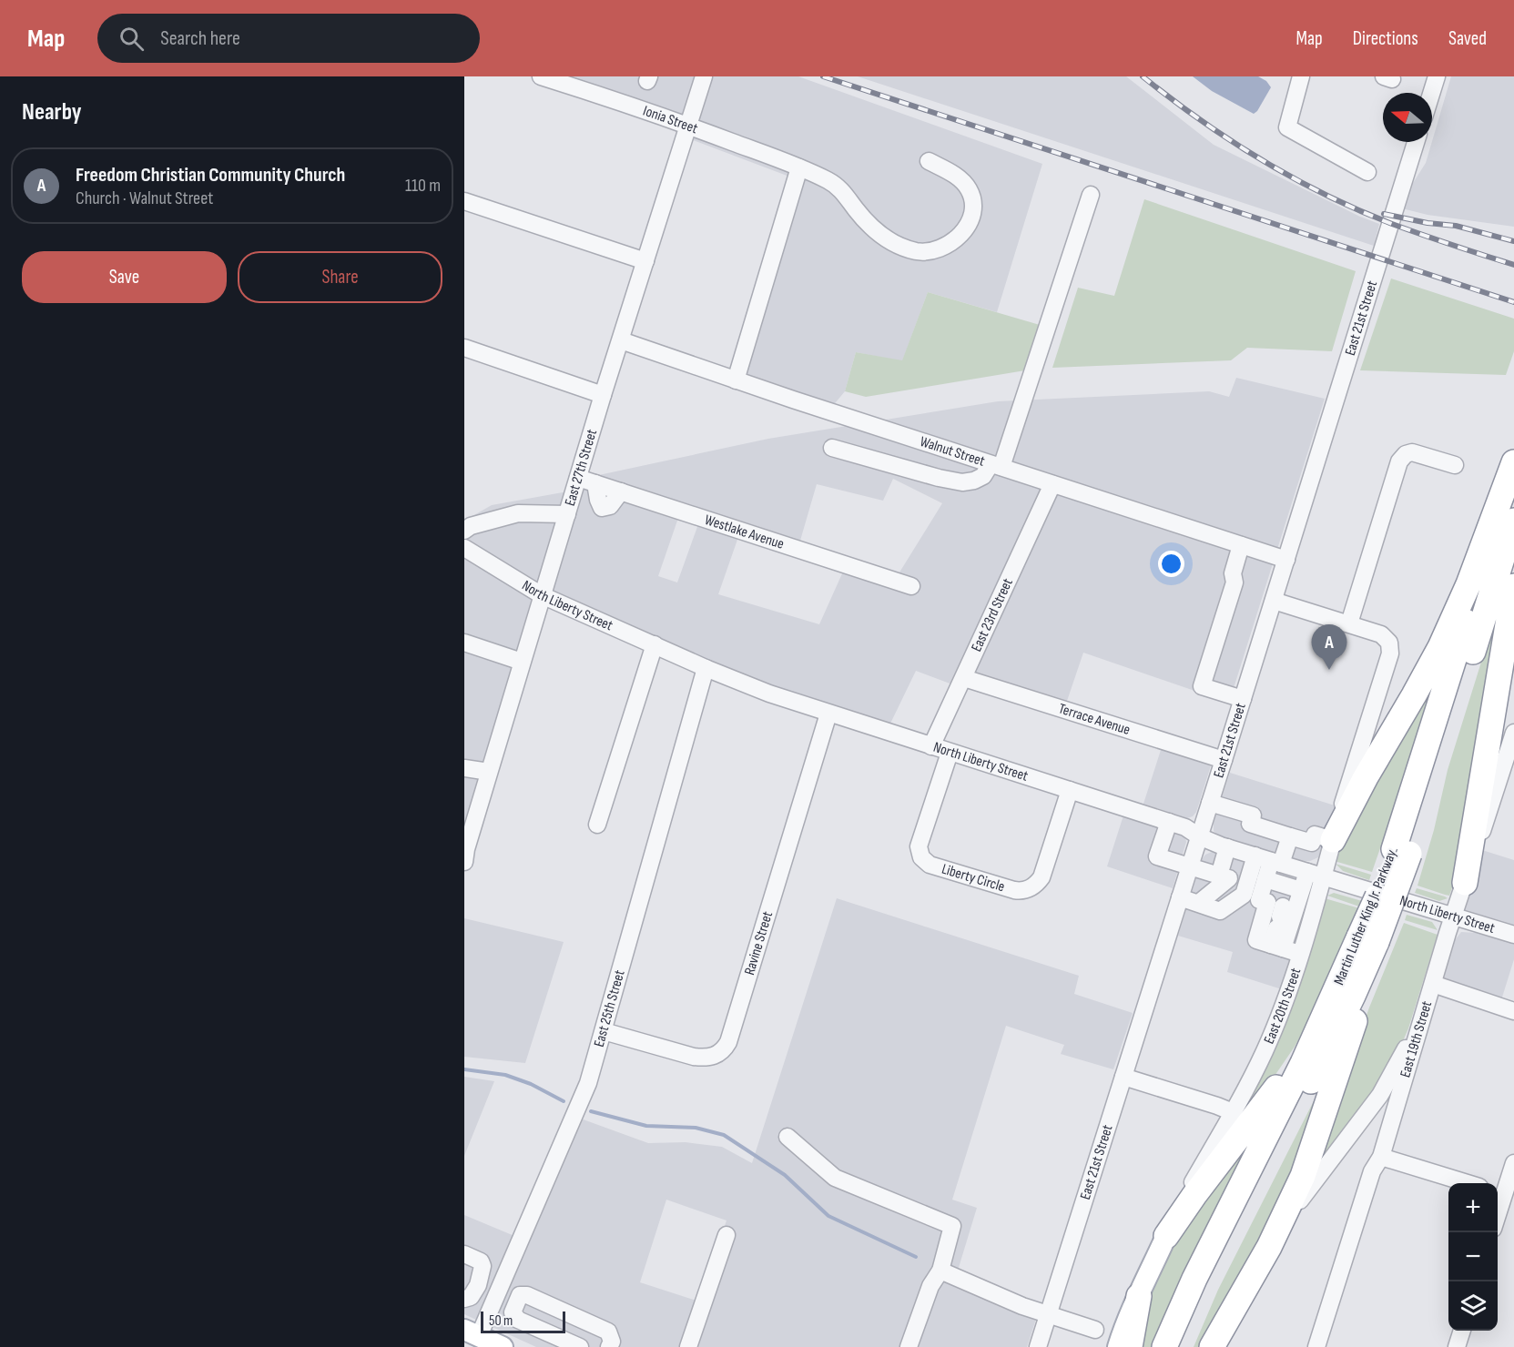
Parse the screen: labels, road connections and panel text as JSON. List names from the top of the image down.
{
  "streets": {
    "highway": ["Martin Luther King Jr. Parkway"],
    "main road": ["East 20th Street"],
    "street": [
      "Ionia Street",
      "East 21st Street",
      "Walnut Street",
      "East 27th Street",
      "Westlake Avenue",
      "North Liberty Street",
      "East 23rd Street",
      "Terrace Avenue",
      "Liberty Circle",
      "Ravine Street",
      "East 25th Street",
      "East 19th Street"
    ]
  },
  "crossings": [
    ["Ionia Street", "East 27th Street"],
    ["East 21st Street", "Walnut Street"],
    ["East 21st Street", "North Liberty Street"],
    ["East 21st Street", "Terrace Avenue"],
    ["Walnut Street", "East 27th Street"],
    ["Walnut Street", "East 23rd Street"],
    ["East 27th Street", "Westlake Avenue"],
    ["East 27th Street", "North Liberty Street"],
    ["North Liberty Street", "East 23rd Street"],
    ["North Liberty Street", "Liberty Circle"],
    ["North Liberty Street", "Ravine Street"],
    ["North Liberty Street", "East 20th Street"],
    ["North Liberty Street", "East 25th Street"],
    ["North Liberty Street", "East 19th Street"],
    ["East 23rd Street", "Terrace Avenue"],
    ["Ravine Street", "East 25th Street"]
  ],
  "scale_bar": "50 m",
  "north": "left",
  "page": {
    "header": "Map",
    "search": "Search here",
    "nav": ["Map", "Directions", "Saved"],
    "heading": "Nearby",
    "list": [
      {
        "mark": "A",
        "name": "Freedom Christian Community Church",
        "note": "Church · Walnut Street",
        "value": "110 m"
      }
    ],
    "buttons": ["Save", "Share"],
    "pins": "A",
    "map_buttons": ["+", "−"],
    "scale": "50 m"
  }
}
